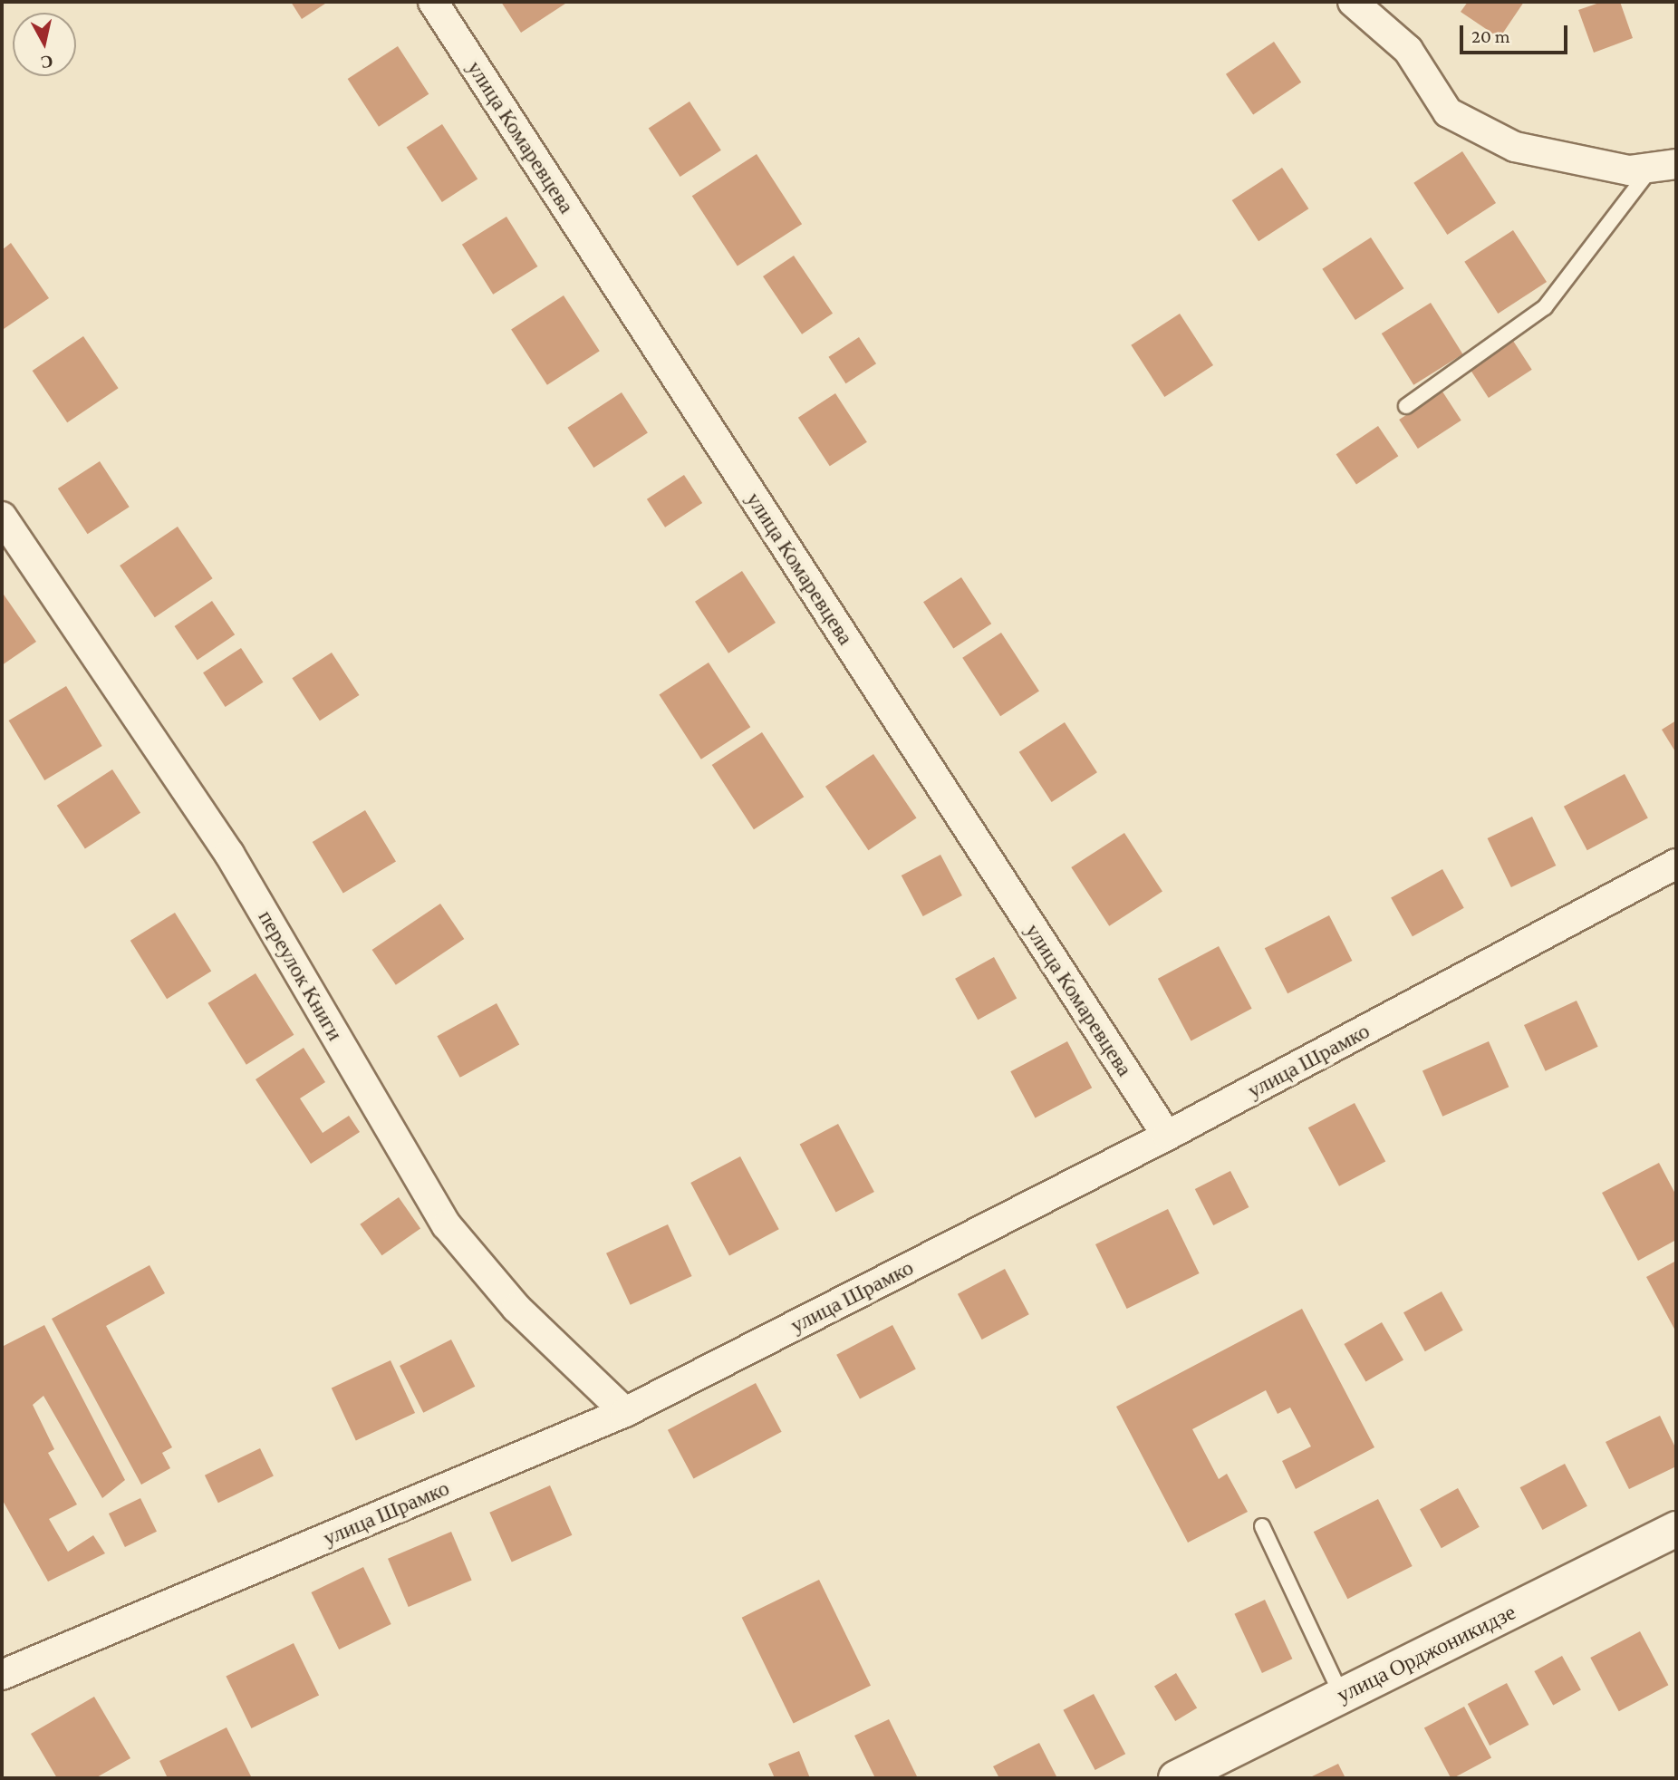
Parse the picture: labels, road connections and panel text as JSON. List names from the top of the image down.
{
  "streets": {
    "street": [
      "улица Комаревцева",
      "переулок Книги",
      "улица Шрамко",
      "улица Орджоникидзе"
    ]
  },
  "crossings": [
    ["улица Комаревцева", "улица Шрамко"],
    ["переулок Книги", "улица Шрамко"]
  ],
  "scale_bar": "20 m",
  "north": "bottom"
}
